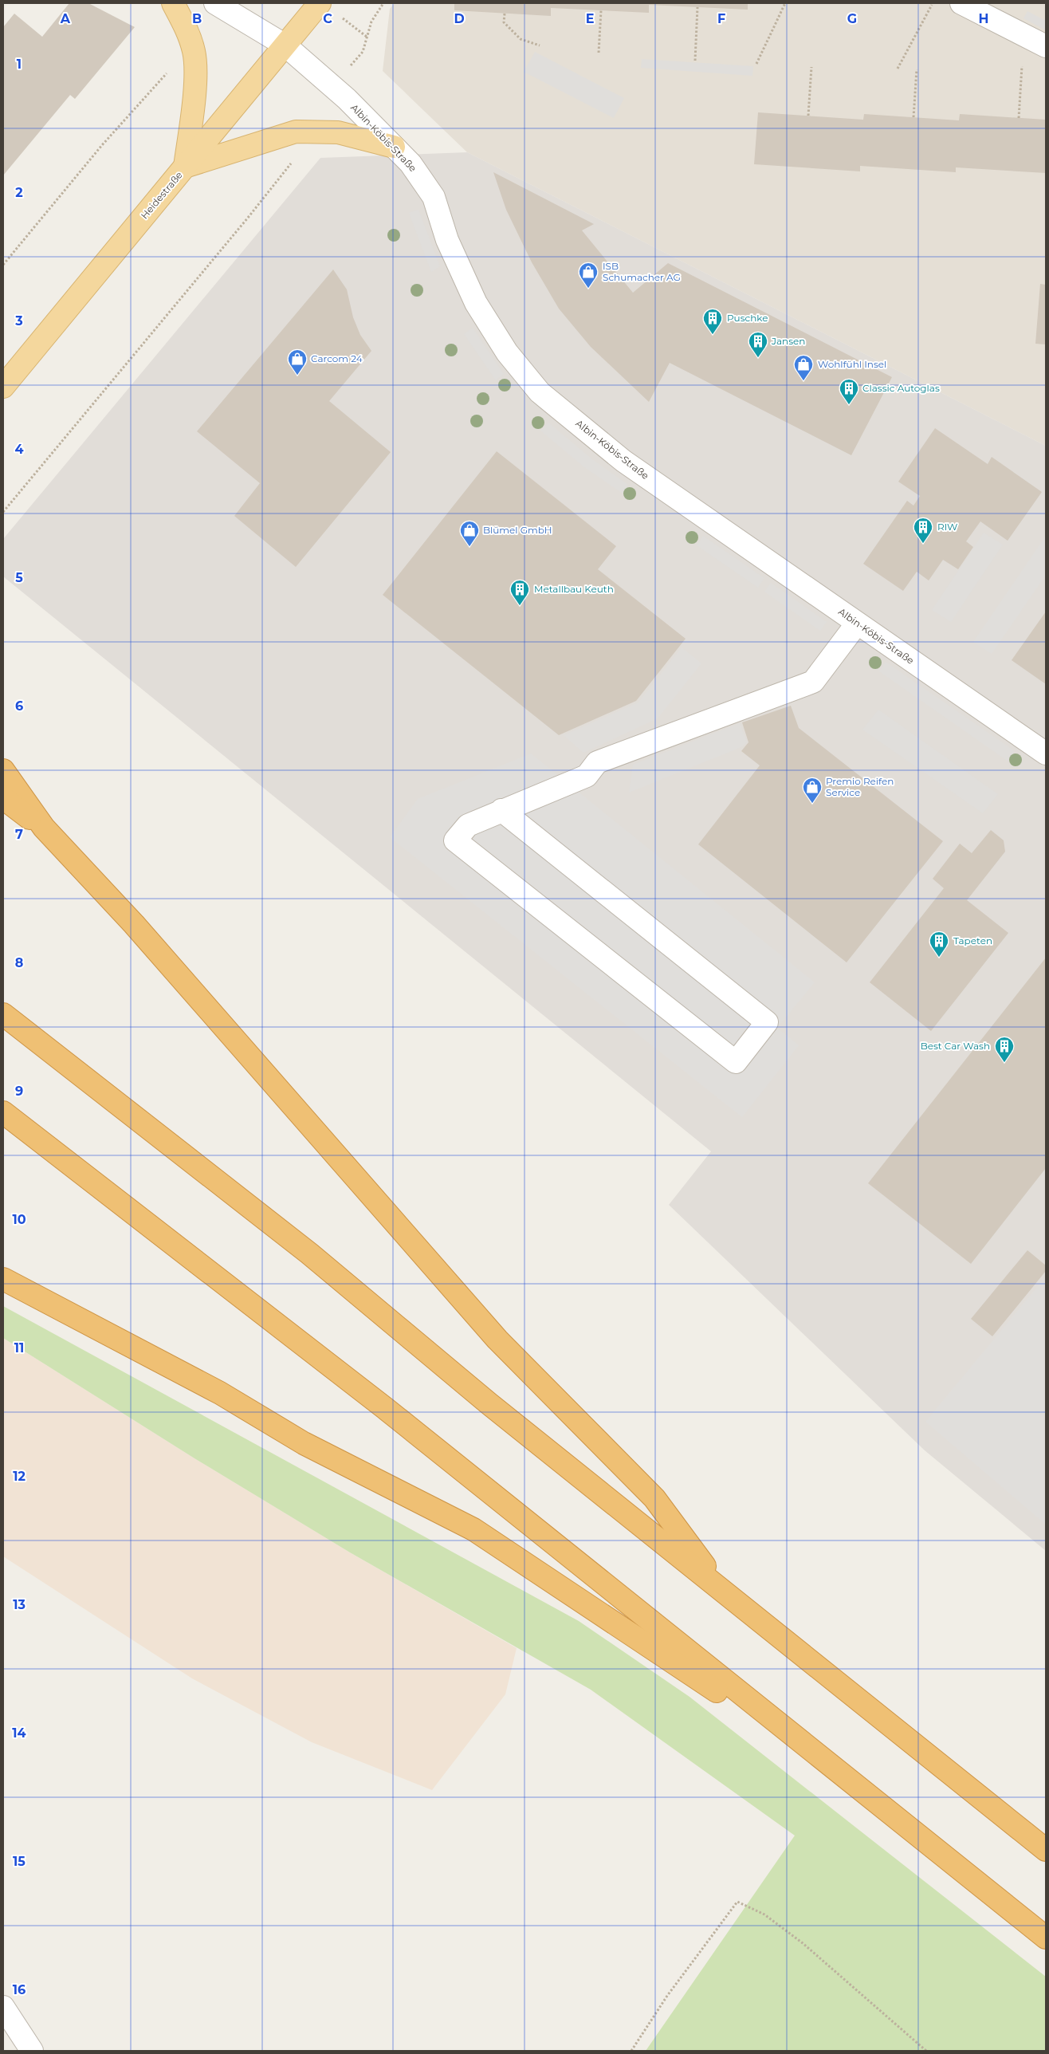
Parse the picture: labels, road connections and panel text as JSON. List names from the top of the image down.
{
  "streets": {
    "main road": ["Heidestraße"],
    "street": ["Albin-Köbis-Straße"]
  },
  "crossings": [
    ["Albin-Köbis-Straße", "Heidestraße"]
  ],
  "places": {
    "shop": [
      "ISB Schumacher AG",
      "Carcom 24",
      "Wohlfühl Insel",
      "Blümel GmbH",
      "Premio Reifen Service"
    ],
    "building": [
      "Puschke",
      "Jansen",
      "Classic Autoglas",
      "RIW",
      "Metallbau Keuth",
      "Tapeten",
      "Best Car Wash"
    ]
  },
  "grid": {
    "columns": [
      "A",
      "B",
      "C",
      "D",
      "E",
      "F",
      "G",
      "H"
    ],
    "rows": [
      "1",
      "2",
      "3",
      "4",
      "5",
      "6",
      "7",
      "8",
      "9",
      "10",
      "11",
      "12",
      "13",
      "14",
      "15",
      "16"
    ]
  }
}
